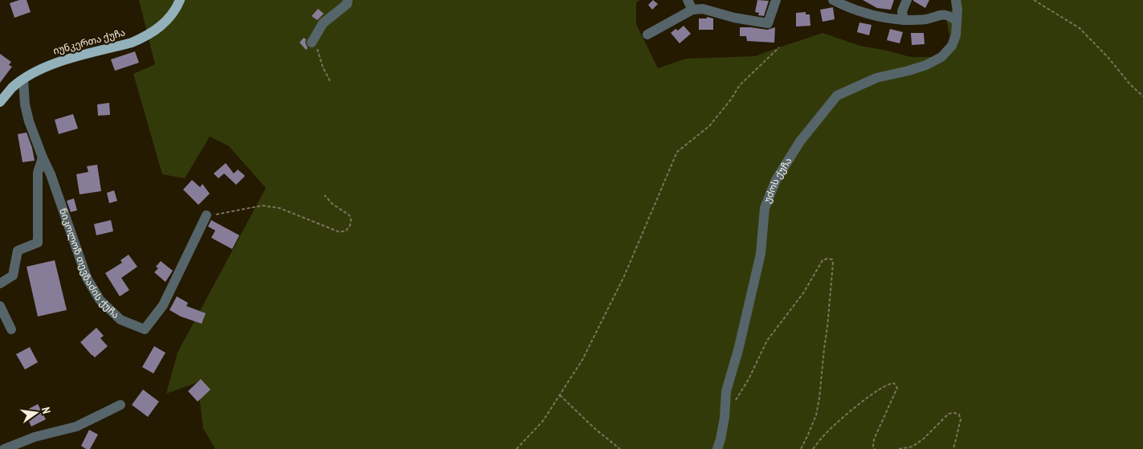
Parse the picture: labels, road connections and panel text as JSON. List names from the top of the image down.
{
  "streets": {
    "main road": ["იუნკერთა ქუჩა"],
    "street": ["უძოს ქუჩა", "ნიკოლოზ თევზაძის ქუჩა"]
  },
  "crossings": [
    ["იუნკერთა ქუჩა", "ნიკოლოზ თევზაძის ქუჩა"]
  ],
  "north": "right"
}
